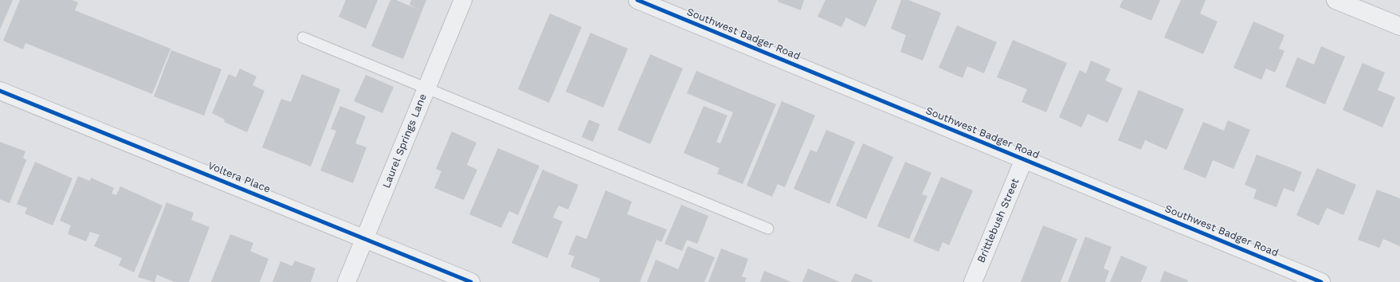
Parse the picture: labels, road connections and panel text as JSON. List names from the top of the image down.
{
  "streets": {
    "street": [
      "Southwest Badger Road",
      "Laurel Springs Lane",
      "Voltera Place",
      "Brittlebush Street"
    ]
  },
  "crossings": [
    ["Southwest Badger Road", "Brittlebush Street"],
    ["Laurel Springs Lane", "Voltera Place"]
  ]
}
